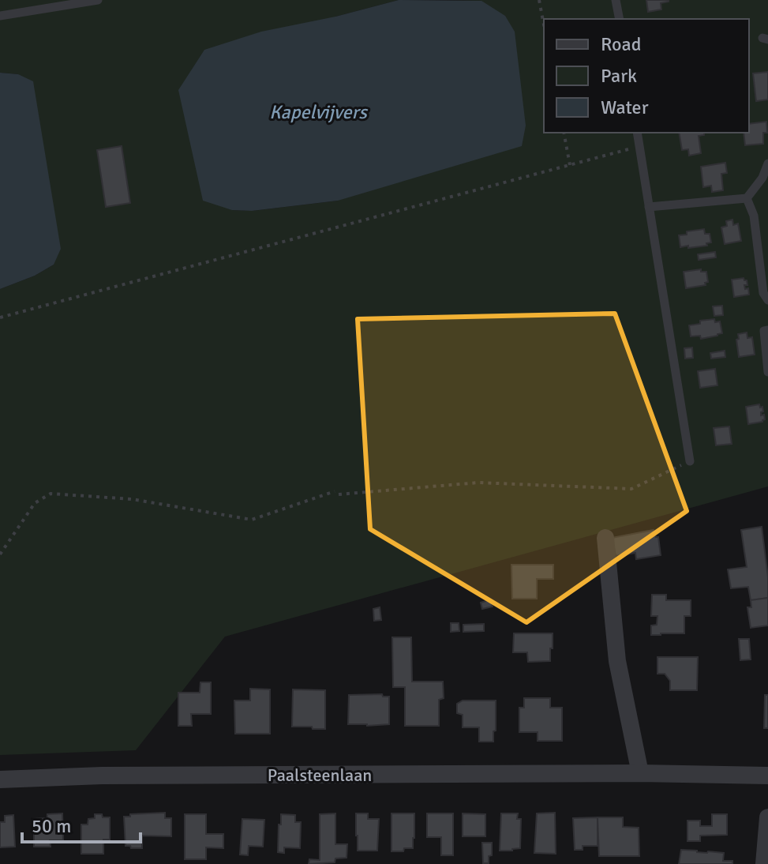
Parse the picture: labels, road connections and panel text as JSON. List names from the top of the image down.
{
  "streets": {
    "street": ["Paalsteenlaan"]
  },
  "water": ["Kapelvijvers"],
  "legend": ["Road", "Park", "Water"],
  "scale_bar": "50 m"
}
